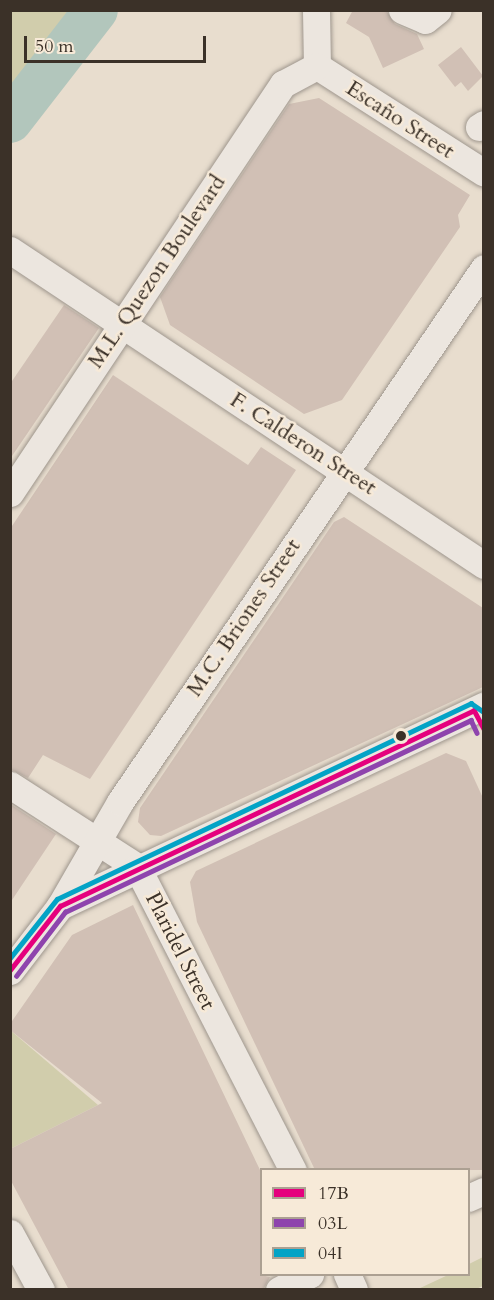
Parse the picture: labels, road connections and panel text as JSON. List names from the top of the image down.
{
  "streets": {
    "street": [
      "Escaño Street",
      "M.L. Quezon Boulevard",
      "F. Calderon Street",
      "M.C. Briones Street",
      "Plaridel Street"
    ]
  },
  "crossings": [
    ["Escaño Street", "M.L. Quezon Boulevard"],
    ["M.L. Quezon Boulevard", "F. Calderon Street"],
    ["F. Calderon Street", "M.C. Briones Street"],
    ["M.C. Briones Street", "Plaridel Street"]
  ],
  "lines": ["transit line 04I", "transit line 17B", "transit line 03L"],
  "legend": ["17B", "03L", "04I"],
  "scale_bar": "50 m"
}
